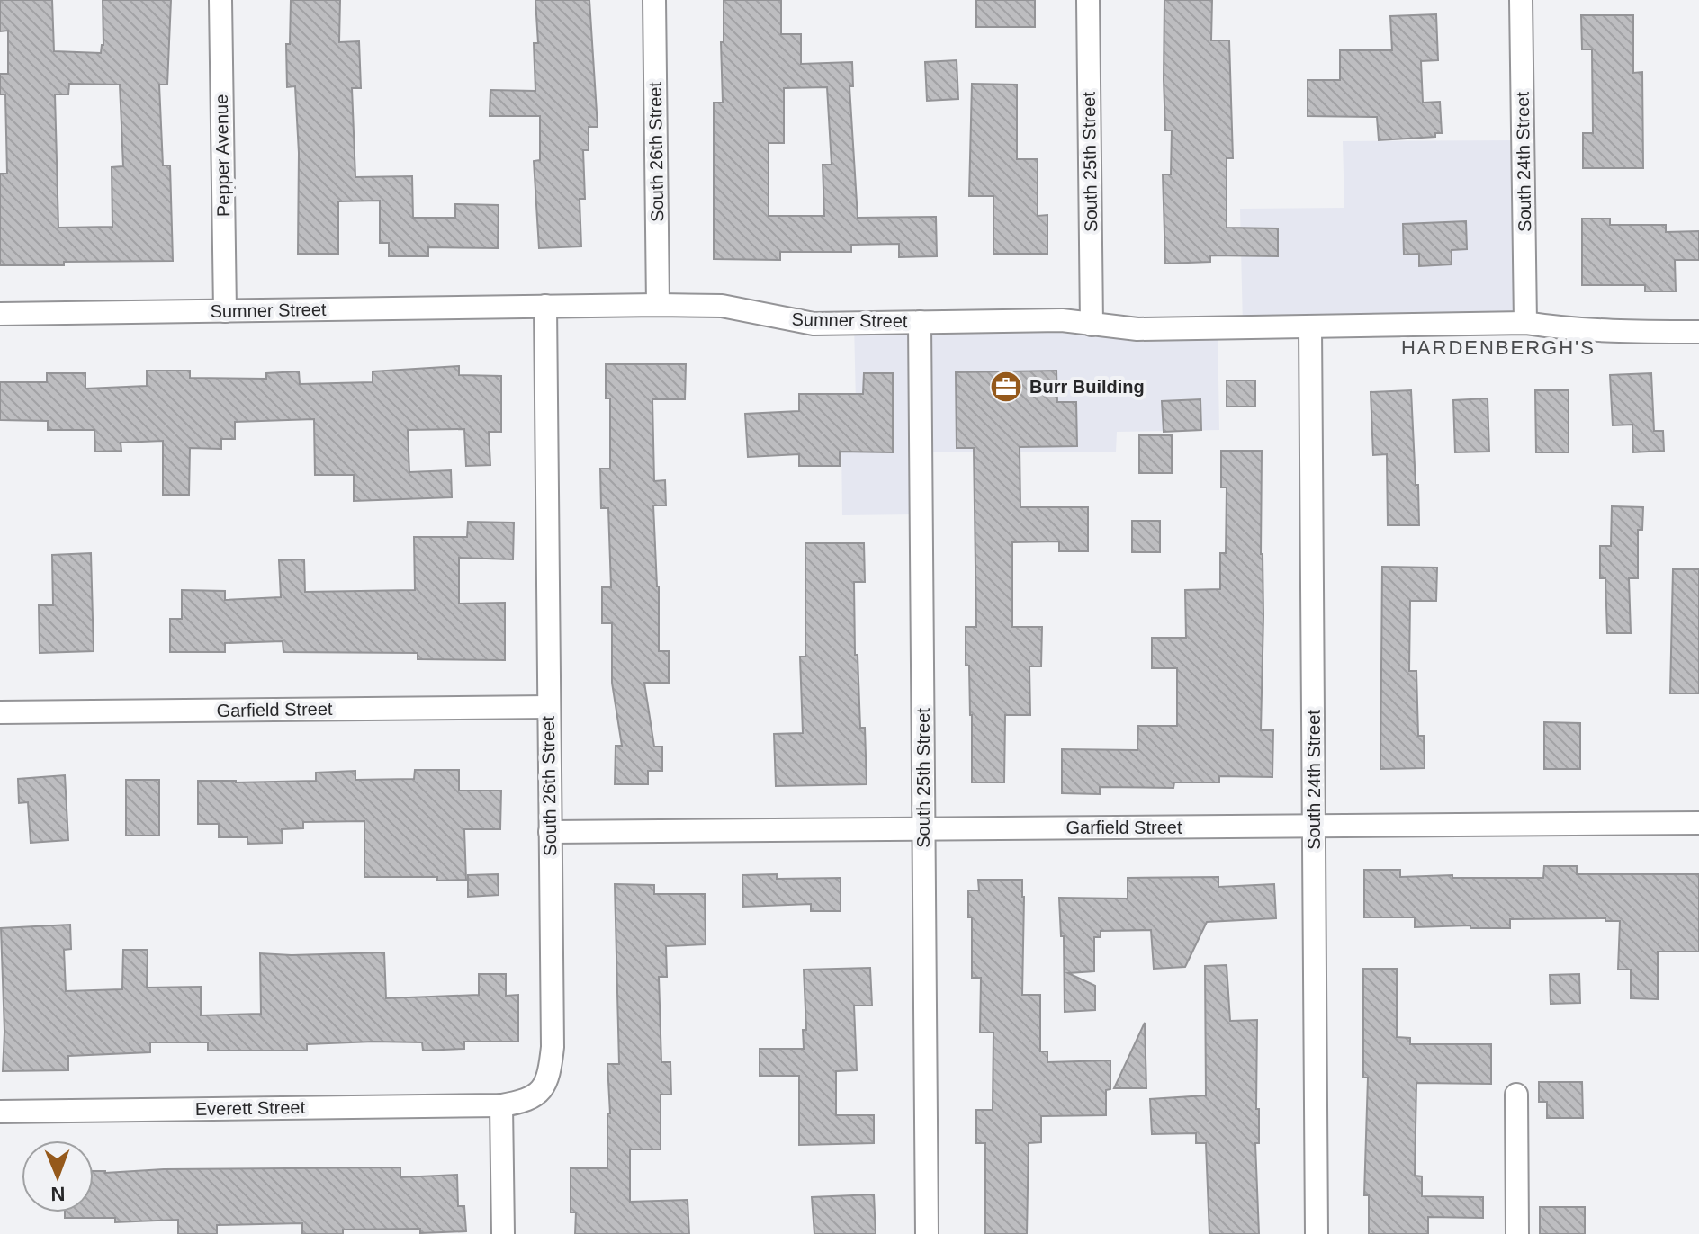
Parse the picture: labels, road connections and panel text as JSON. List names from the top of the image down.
{
  "streets": {
    "street": [
      "South 26th Street",
      "Pepper Avenue",
      "South 25th Street",
      "South 24th Street",
      "Sumner Street",
      "Garfield Street",
      "Everett Street"
    ]
  },
  "crossings": [
    ["South 26th Street", "Sumner Street"],
    ["South 26th Street", "Garfield Street"],
    ["South 26th Street", "Everett Street"],
    ["Pepper Avenue", "Sumner Street"],
    ["South 25th Street", "Sumner Street"],
    ["South 25th Street", "Garfield Street"],
    ["South 24th Street", "Sumner Street"],
    ["South 24th Street", "Garfield Street"]
  ],
  "districts": ["HARDENBERGH'S"],
  "places": {
    "office": ["Burr Building"]
  },
  "north": "bottom"
}
